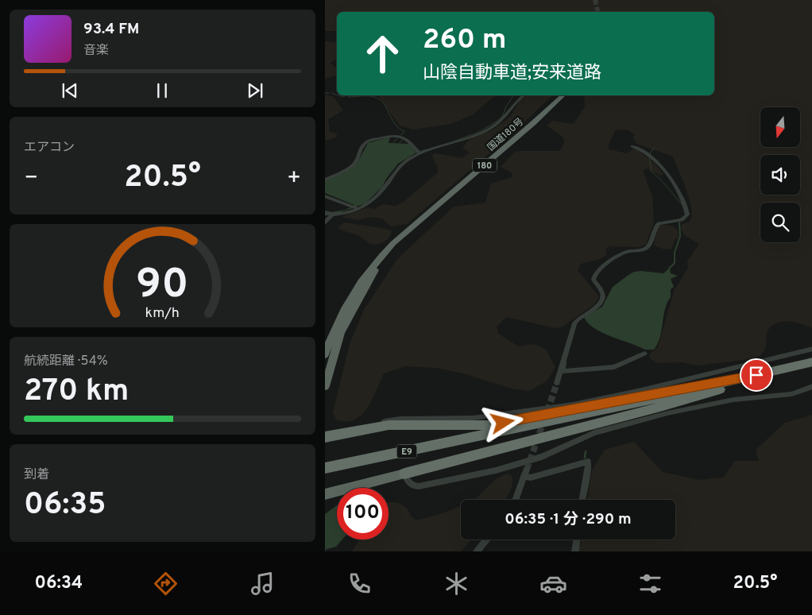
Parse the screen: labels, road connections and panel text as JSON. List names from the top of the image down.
{
  "streets": {
    "highway": ["国道180号", "180", "E9"]
  },
  "north": "bottom",
  "page": {
    "turn": ["260 m", "山陰自動車道;安来道路"],
    "song": ["93.4 FM", "音楽"],
    "tile": [
      "エアコン",
      ["航続距離 · 54%", "270 km"],
      ["到着", "06:35"]
    ],
    "heat": ["−", "20.5°", "+"],
    "limit": "100",
    "trip": "06:35 · 1 分 · 290 m",
    "tabs": ["06:34", "20.5°"],
    "gauge": ["90", "km/h"]
  }
}
